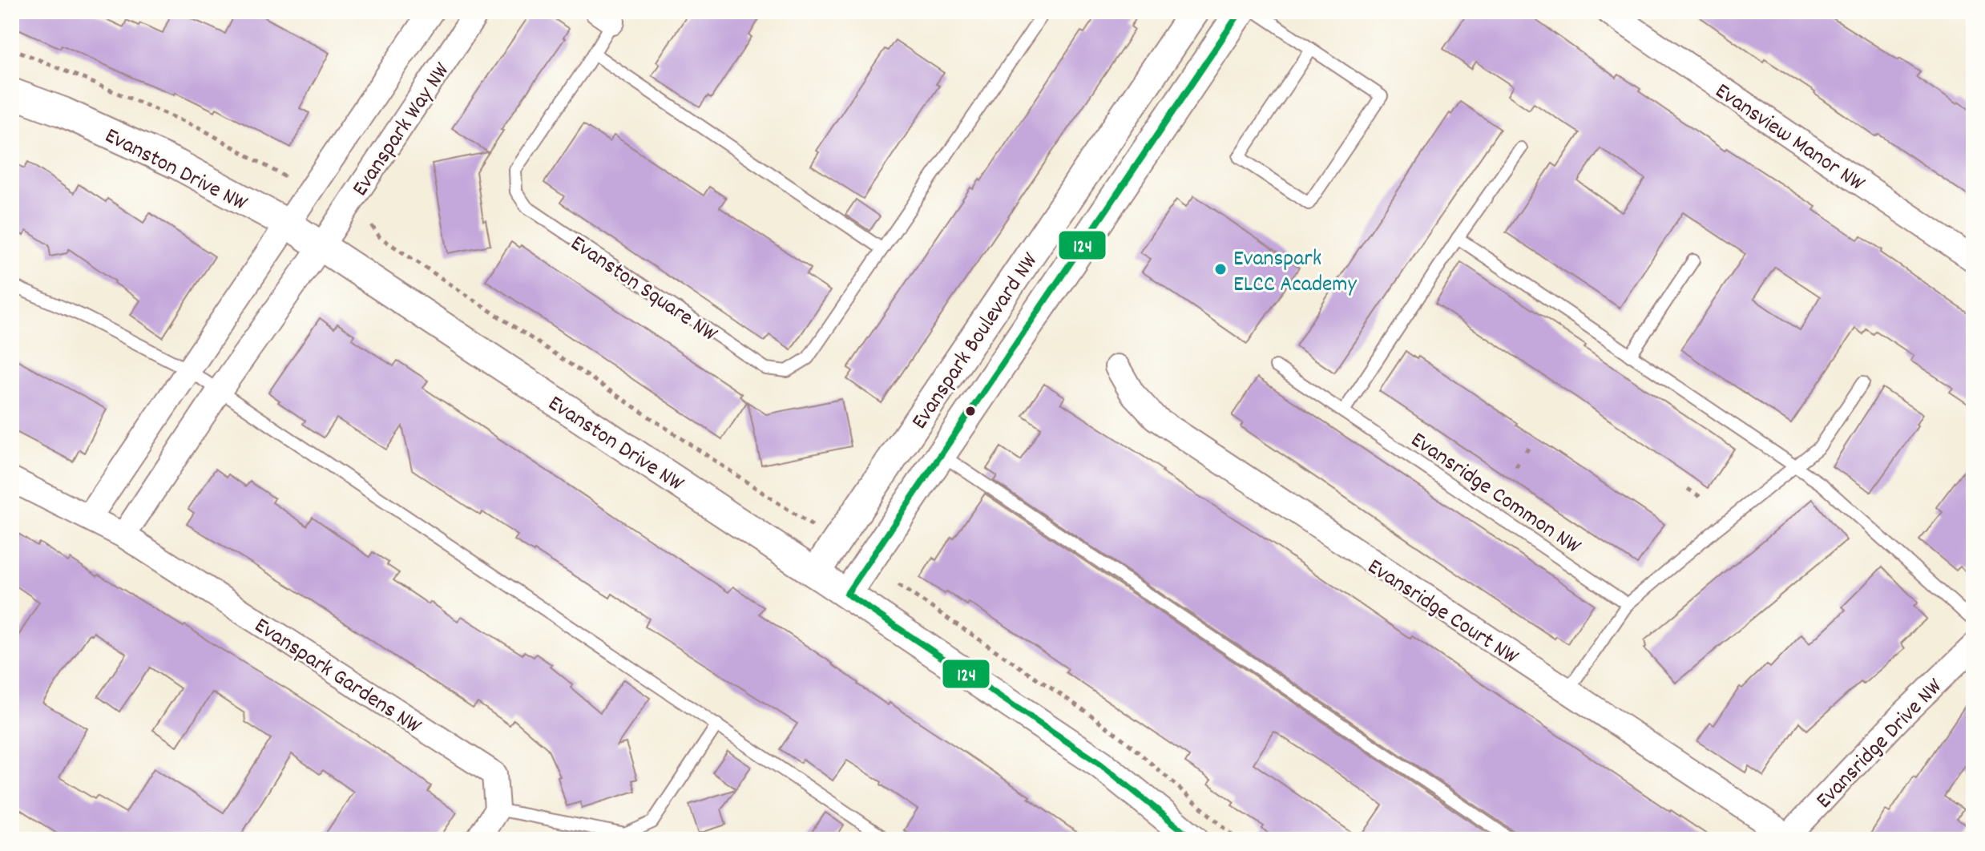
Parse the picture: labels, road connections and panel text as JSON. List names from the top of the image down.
{
  "streets": {
    "street": [
      "Evanspark Way NW",
      "Evansview Manor NW",
      "Evanston Drive NW",
      "Evanspark Boulevard NW",
      "Evansridge Court NW",
      "Evanspark Gardens NW",
      "Evansridge Drive NW"
    ],
    "lane": ["Evanston Square NW", "Evansridge Common NW"]
  },
  "crossings": [
    ["Evanspark Way NW", "Evanston Drive NW"],
    ["Evanston Drive NW", "Evanspark Boulevard NW"],
    ["Evansridge Court NW", "Evansridge Drive NW"]
  ],
  "places": ["Evanspark ELCC Academy"],
  "lines": ["transit line 124"]
}
